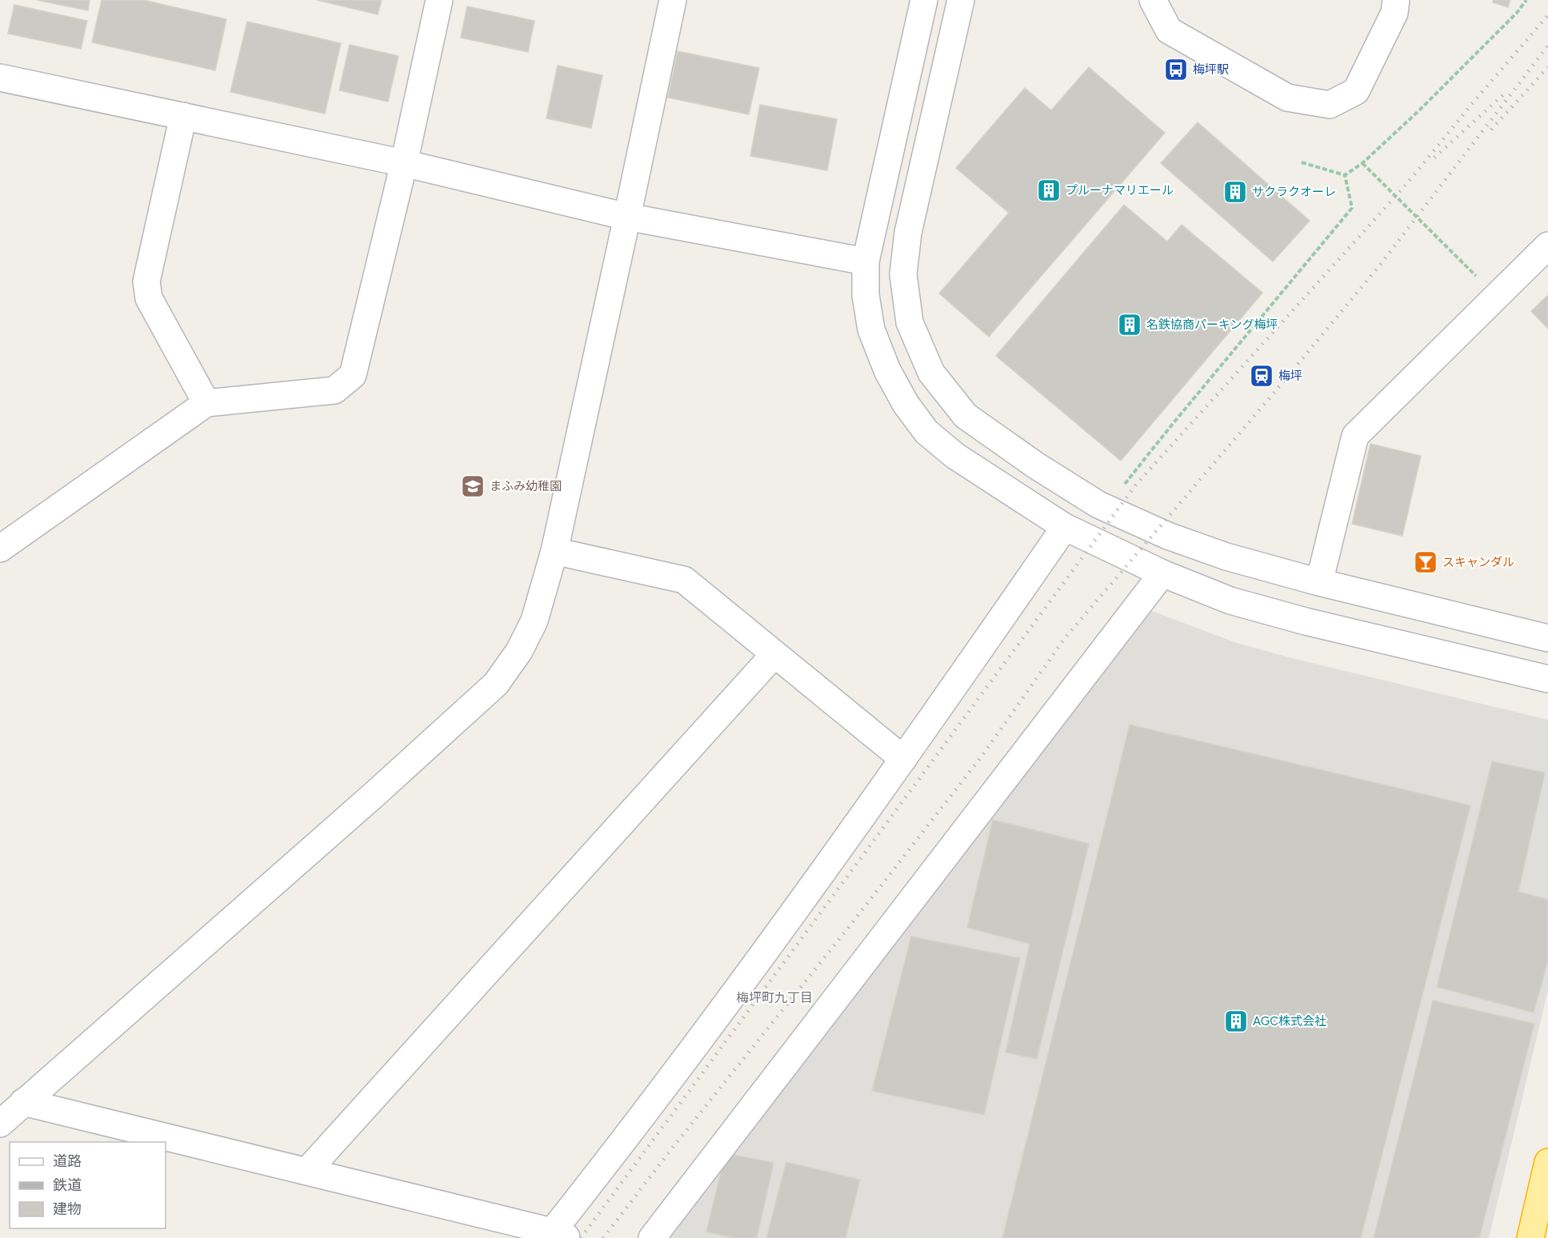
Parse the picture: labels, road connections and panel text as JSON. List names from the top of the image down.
{
  "districts": ["梅坪町九丁目"],
  "places": {
    "bus stop": ["梅坪駅"],
    "building": [
      "プルーナマリエール",
      "サクラクオーレ",
      "名鉄協商パーキング梅坪",
      "AGC株式会社"
    ],
    "station": ["梅坪"],
    "school or university": ["まふみ幼稚園"],
    "bar": ["スキャンダル"]
  },
  "legend": ["道路", "鉄道", "建物"]
}
